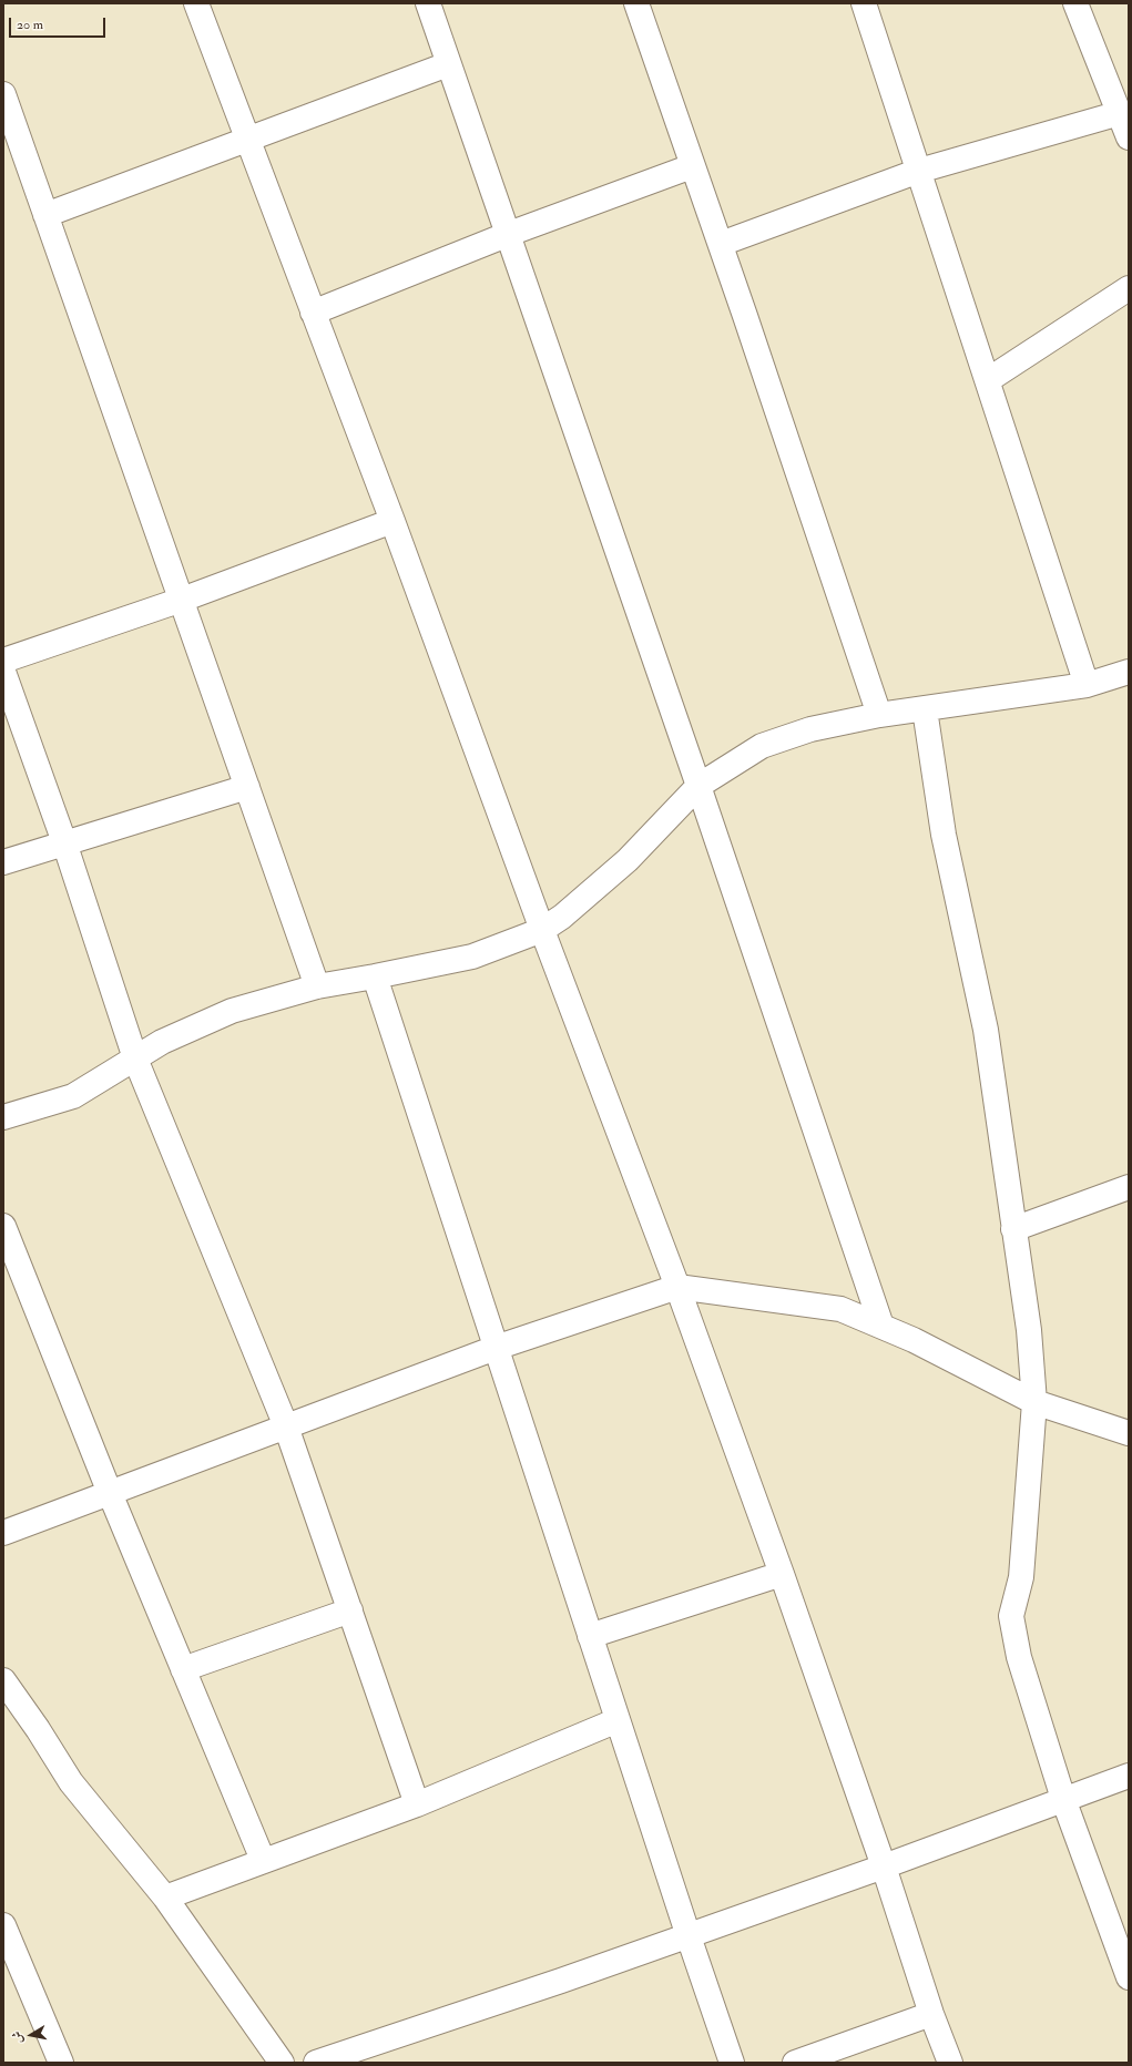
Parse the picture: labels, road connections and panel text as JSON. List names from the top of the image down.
{
  "scale_bar": "20 m",
  "north": "left"
}
